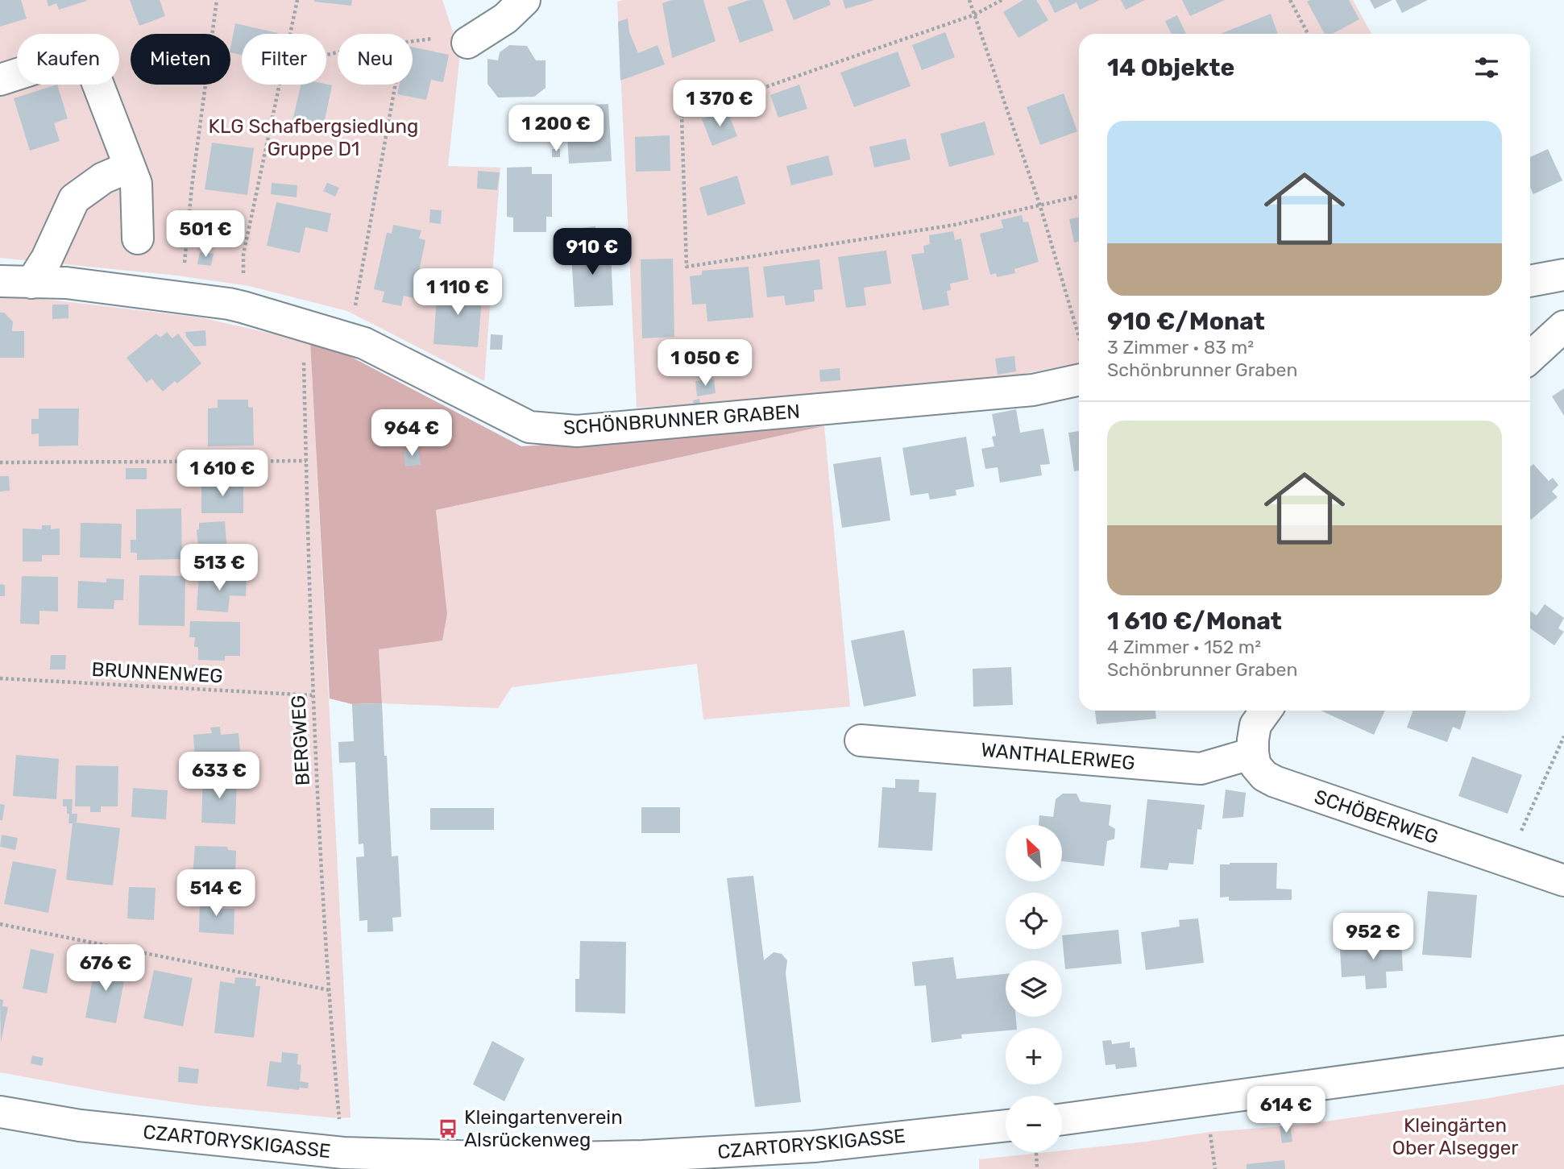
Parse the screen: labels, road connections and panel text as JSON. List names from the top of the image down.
{
  "streets": {
    "street": [
      "SCHÖNBRUNNER GRABEN",
      "WANTHALERWEG",
      "SCHÖBERWEG",
      "CZARTORYSKIGASSE"
    ],
    "path": ["BRUNNENWEG", "BERGWEG"]
  },
  "crossings": [
    ["SCHÖNBRUNNER GRABEN", "BERGWEG"],
    ["BRUNNENWEG", "BERGWEG"],
    ["BERGWEG", "CZARTORYSKIGASSE"],
    ["WANTHALERWEG", "SCHÖBERWEG"]
  ],
  "parks": ["KLG Schafbergsiedlung Gruppe D1", "Kleingärten Ober Alsegger"],
  "places": {
    "bus stop": ["Kleingartenverein Alsrückenweg"]
  },
  "north": "top left",
  "page": {
    "chip": [
      "Kaufen",
      "Mieten",
      "Filter",
      "Neu"
    ],
    "heading": "14 Objekte",
    "price": [
      "1 370 €",
      "1 200 €",
      "501 €",
      "910 €",
      "1 110 €",
      "1 050 €",
      "964 €",
      "1 610 €",
      "513 €",
      "633 €",
      "514 €",
      "952 €",
      "676 €",
      "614 €"
    ],
    "list": [
      {
        "name": "910 €/Monat",
        "note": "3 Zimmer · 83 m² · Schönbrunner Graben"
      },
      {
        "name": "1 610 €/Monat",
        "note": "4 Zimmer · 152 m² · Schönbrunner Graben"
      }
    ],
    "map_buttons": ["+", "−"]
  }
}
